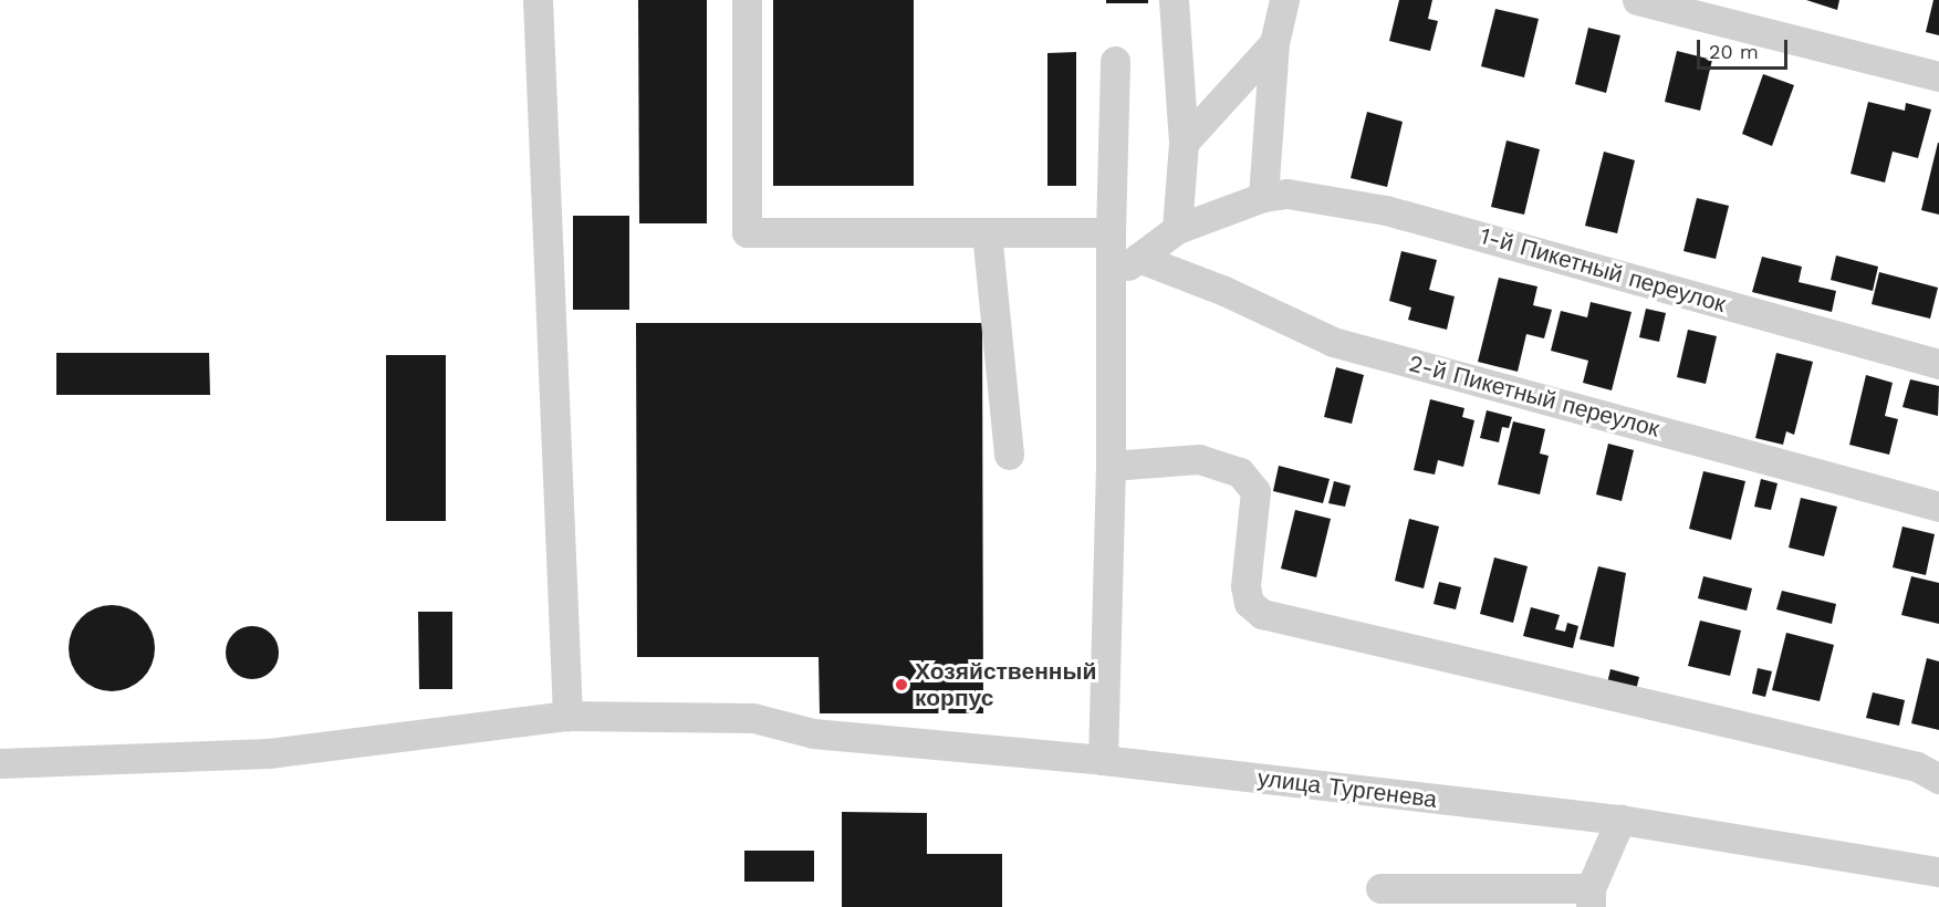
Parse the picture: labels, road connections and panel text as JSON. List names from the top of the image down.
{
  "streets": {
    "street": ["1-й Пикетный переулок", "2-й Пикетный переулок", "улица Тургенева"]
  },
  "crossings": [
    ["1-й Пикетный переулок", "2-й Пикетный переулок"]
  ],
  "places": ["Хозяйственный корпус"],
  "scale_bar": "20 m"
}
